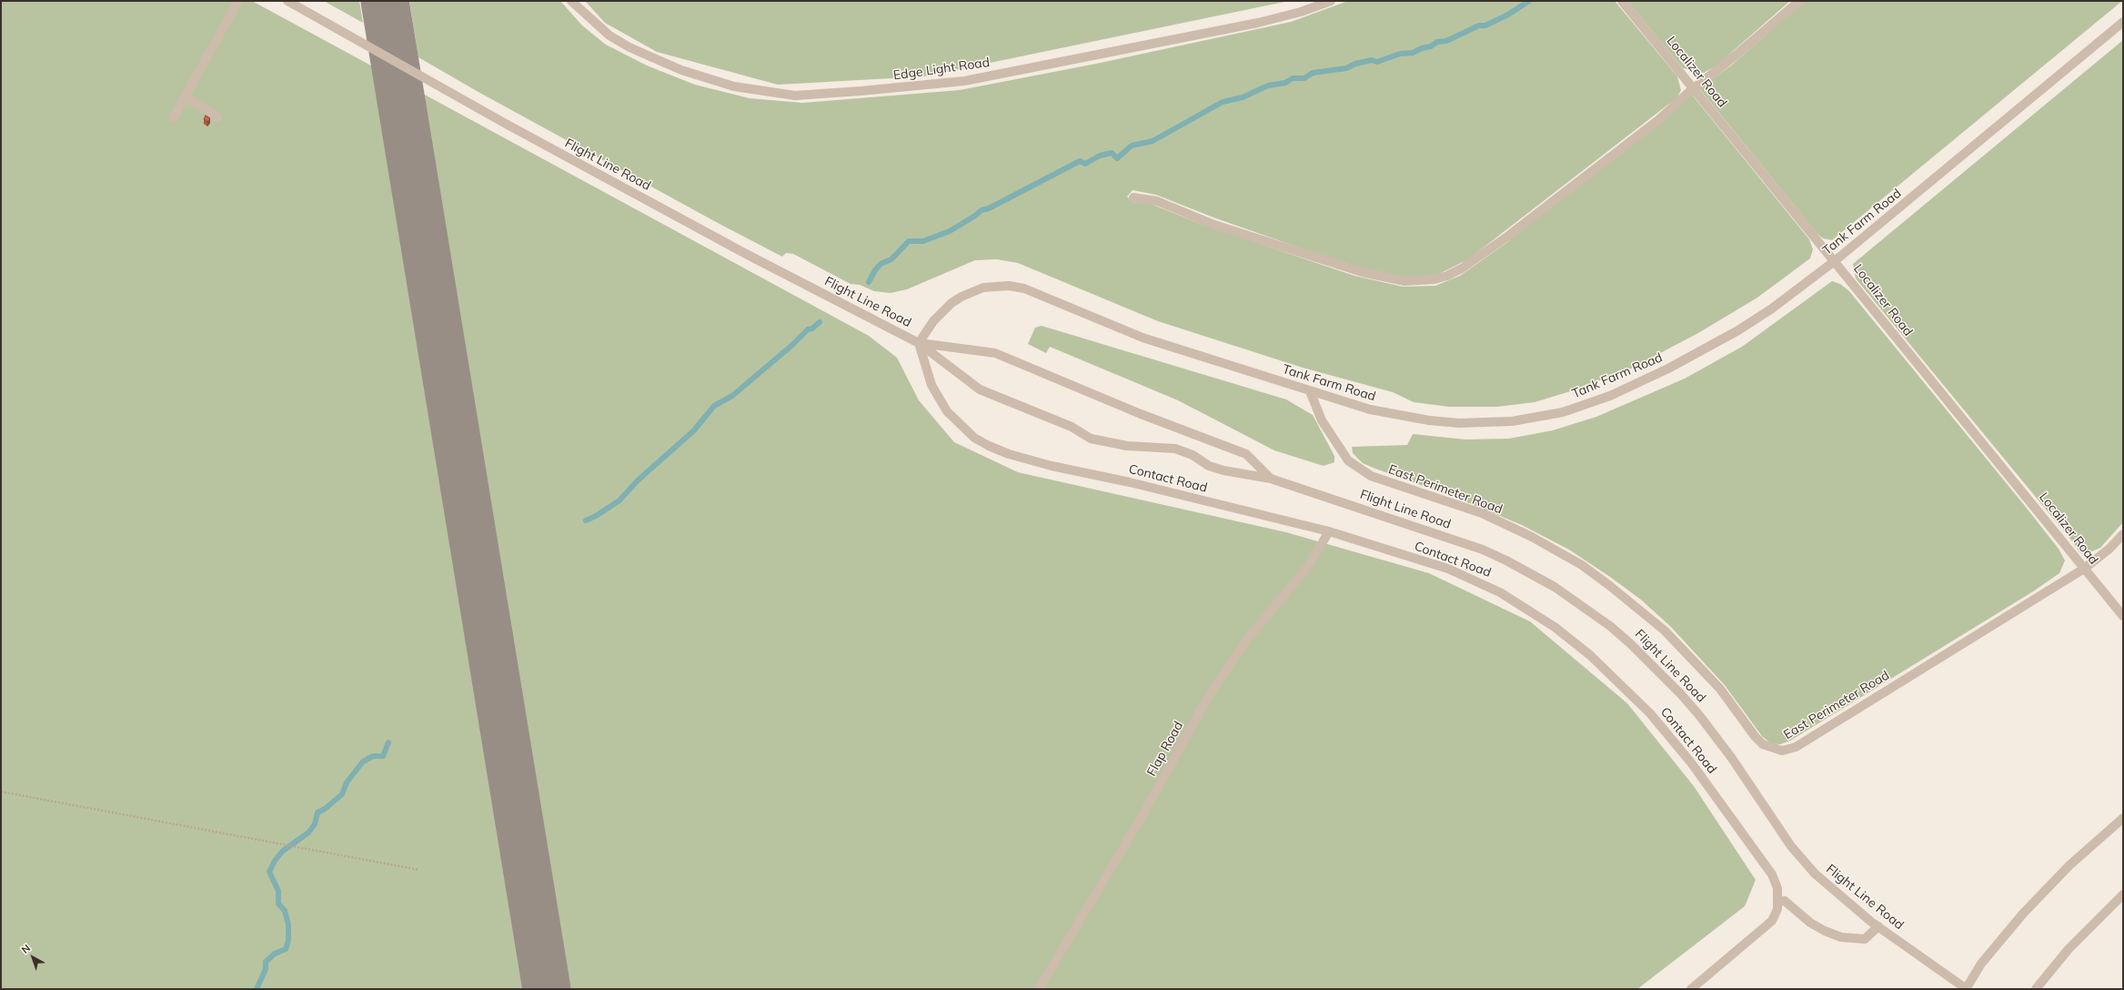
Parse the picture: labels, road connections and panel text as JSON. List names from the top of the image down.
{
  "streets": {
    "street": [
      "Edge Light Road",
      "Localizer Road",
      "Flight Line Road",
      "Tank Farm Road",
      "Contact Road",
      "East Perimeter Road",
      "Flap Road"
    ]
  },
  "crossings": [
    ["Localizer Road", "Tank Farm Road"],
    ["Localizer Road", "East Perimeter Road"],
    ["Flight Line Road", "Tank Farm Road"],
    ["Flight Line Road", "Contact Road"],
    ["Tank Farm Road", "Contact Road"],
    ["Tank Farm Road", "East Perimeter Road"],
    ["Contact Road", "Flap Road"]
  ],
  "north": "top left"
}
